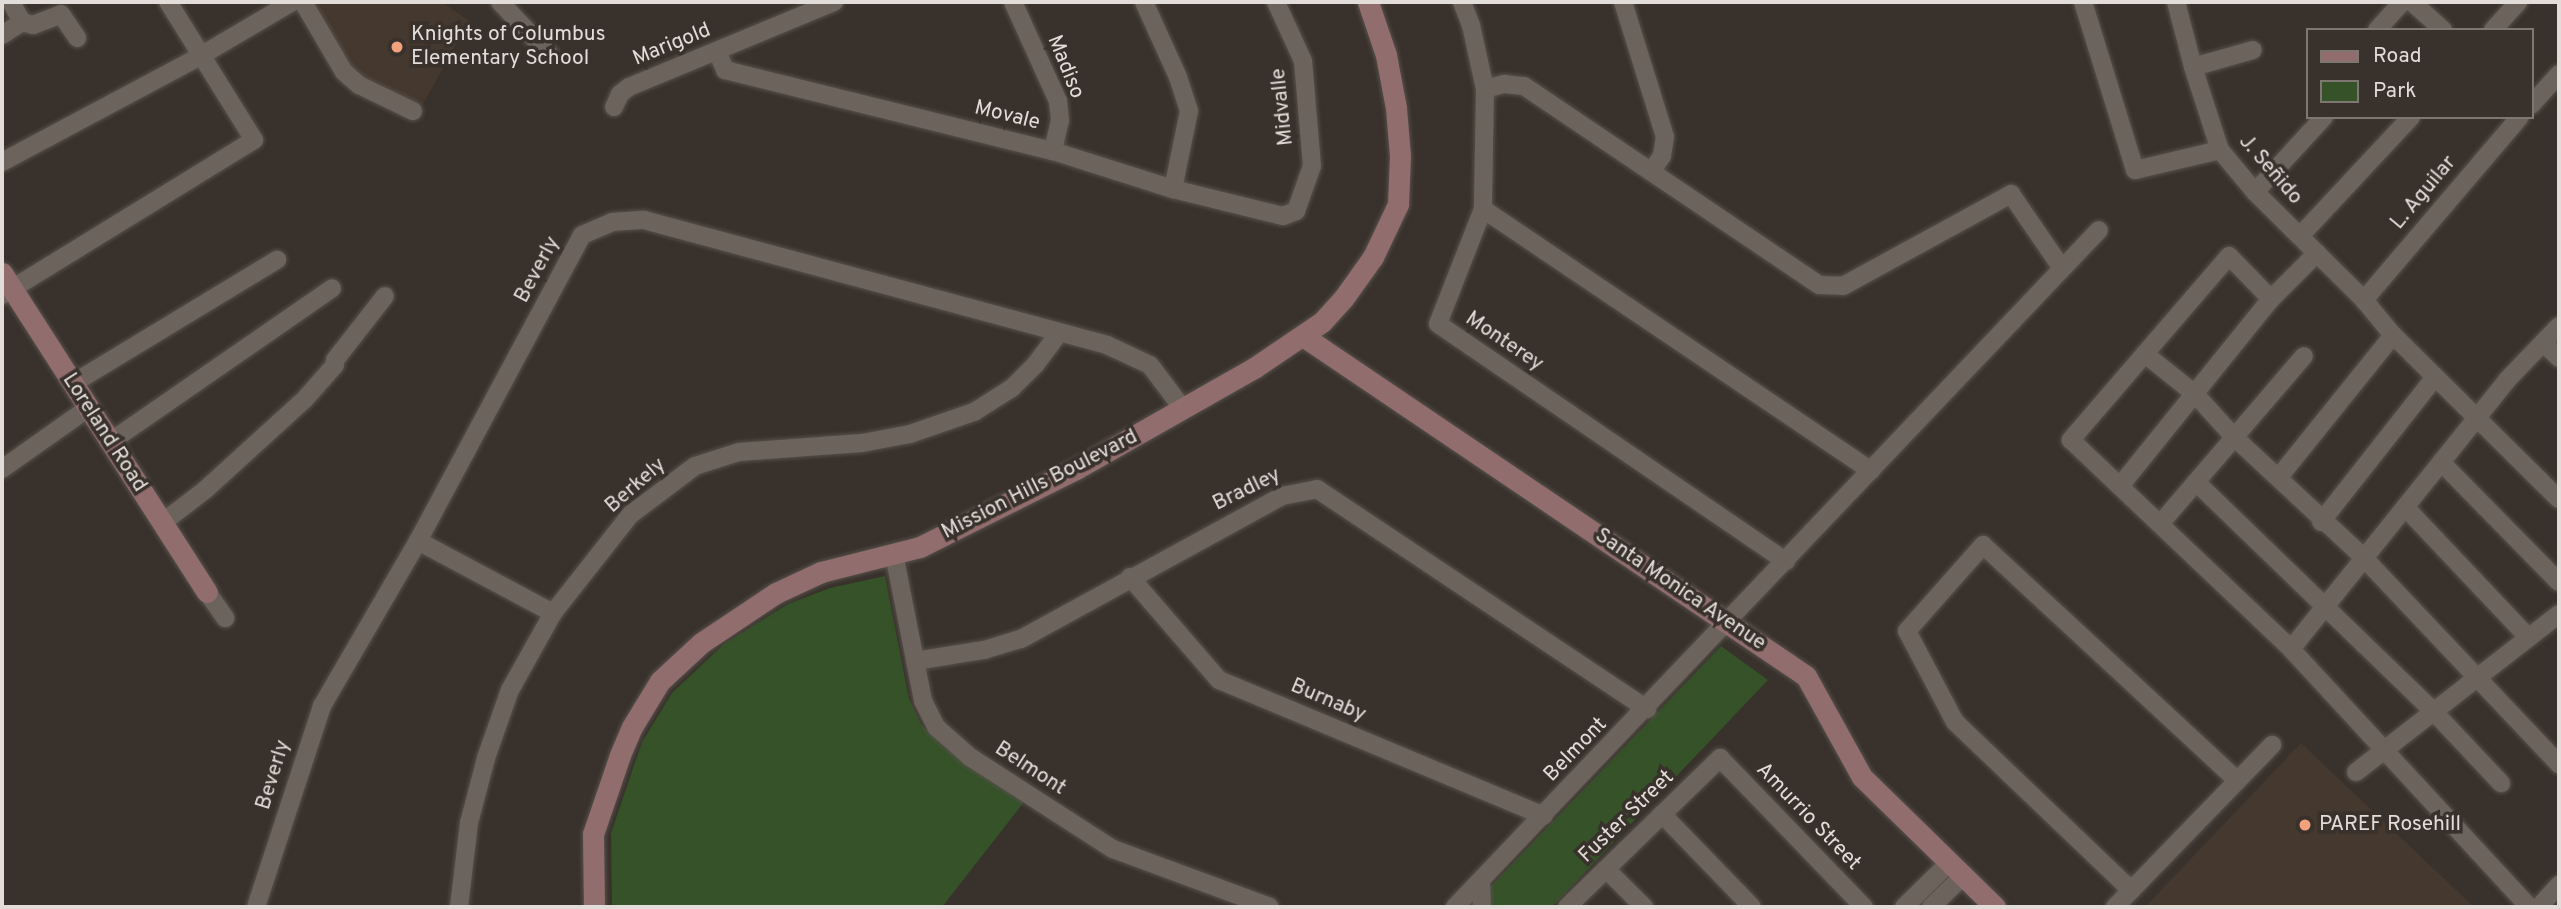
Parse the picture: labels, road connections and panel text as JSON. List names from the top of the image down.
{
  "streets": {
    "street": [
      "Marigold",
      "Madiso",
      "Midvalle",
      "Movale",
      "J. Señido",
      "L. Aguilar",
      "Beverly",
      "Monterey",
      "Loreland Road",
      "Mission Hills Boulevard",
      "Berkely",
      "Bradley",
      "Santa Monica Avenue",
      "Burnaby",
      "Belmont",
      "Fuster Street",
      "Amurrio Street"
    ]
  },
  "crossings": [
    ["Marigold", "Movale"],
    ["Madiso", "Movale"],
    ["Midvalle", "Movale"],
    ["J. Señido", "L. Aguilar"],
    ["Beverly", "Mission Hills Boulevard"],
    ["Beverly", "Berkely"],
    ["Monterey", "Belmont"],
    ["Mission Hills Boulevard", "Santa Monica Avenue"],
    ["Mission Hills Boulevard", "Belmont"],
    ["Bradley", "Burnaby"],
    ["Bradley", "Belmont"],
    ["Santa Monica Avenue", "Belmont"],
    ["Burnaby", "Belmont"],
    ["Fuster Street", "Amurrio Street"]
  ],
  "places": ["Knights of Columbus Elementary School", "PAREF Rosehill"],
  "legend": ["Road", "Park"]
}
